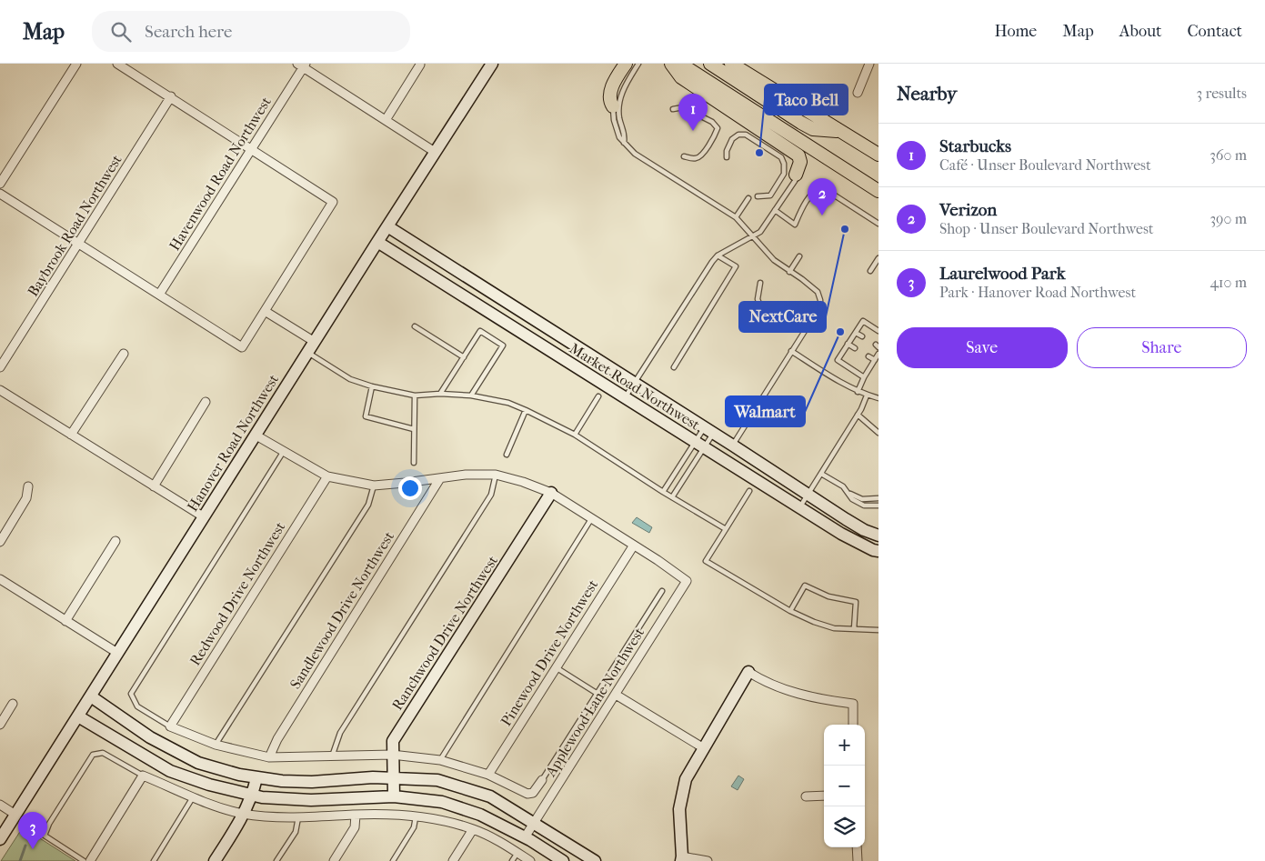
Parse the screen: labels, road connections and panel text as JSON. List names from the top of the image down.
{
  "streets": {
    "street": [
      "Havenwood Road Northwest",
      "Baybrook Road Northwest",
      "Market Road Northwest",
      "Hanover Road Northwest",
      "Redwood Drive Northwest",
      "Sandlewood Drive Northwest",
      "Ranchwood Drive Northwest",
      "Pinewood Drive Northwest",
      "Applewood Lane Northwest"
    ]
  },
  "crossings": [
    ["Market Road Northwest", "Hanover Road Northwest"],
    ["Pinewood Drive Northwest", "Applewood Lane Northwest"]
  ],
  "places": ["Taco Bell", "NextCare", "Walmart"],
  "page": {
    "header": "Map",
    "search": "Search here",
    "nav": [
      "Home",
      "Map",
      "About",
      "Contact"
    ],
    "heading": ["Nearby", "3 results"],
    "pins": ["1", "2", "3"],
    "list": [
      {
        "mark": "1",
        "name": "Starbucks",
        "note": "Café · Unser Boulevard Northwest",
        "value": "360 m"
      },
      {
        "mark": "2",
        "name": "Verizon",
        "note": "Shop · Unser Boulevard Northwest",
        "value": "390 m"
      },
      {
        "mark": "3",
        "name": "Laurelwood Park",
        "note": "Park · Hanover Road Northwest",
        "value": "410 m"
      }
    ],
    "buttons": ["Save", "Share"],
    "map_buttons": ["+", "−"]
  }
}
